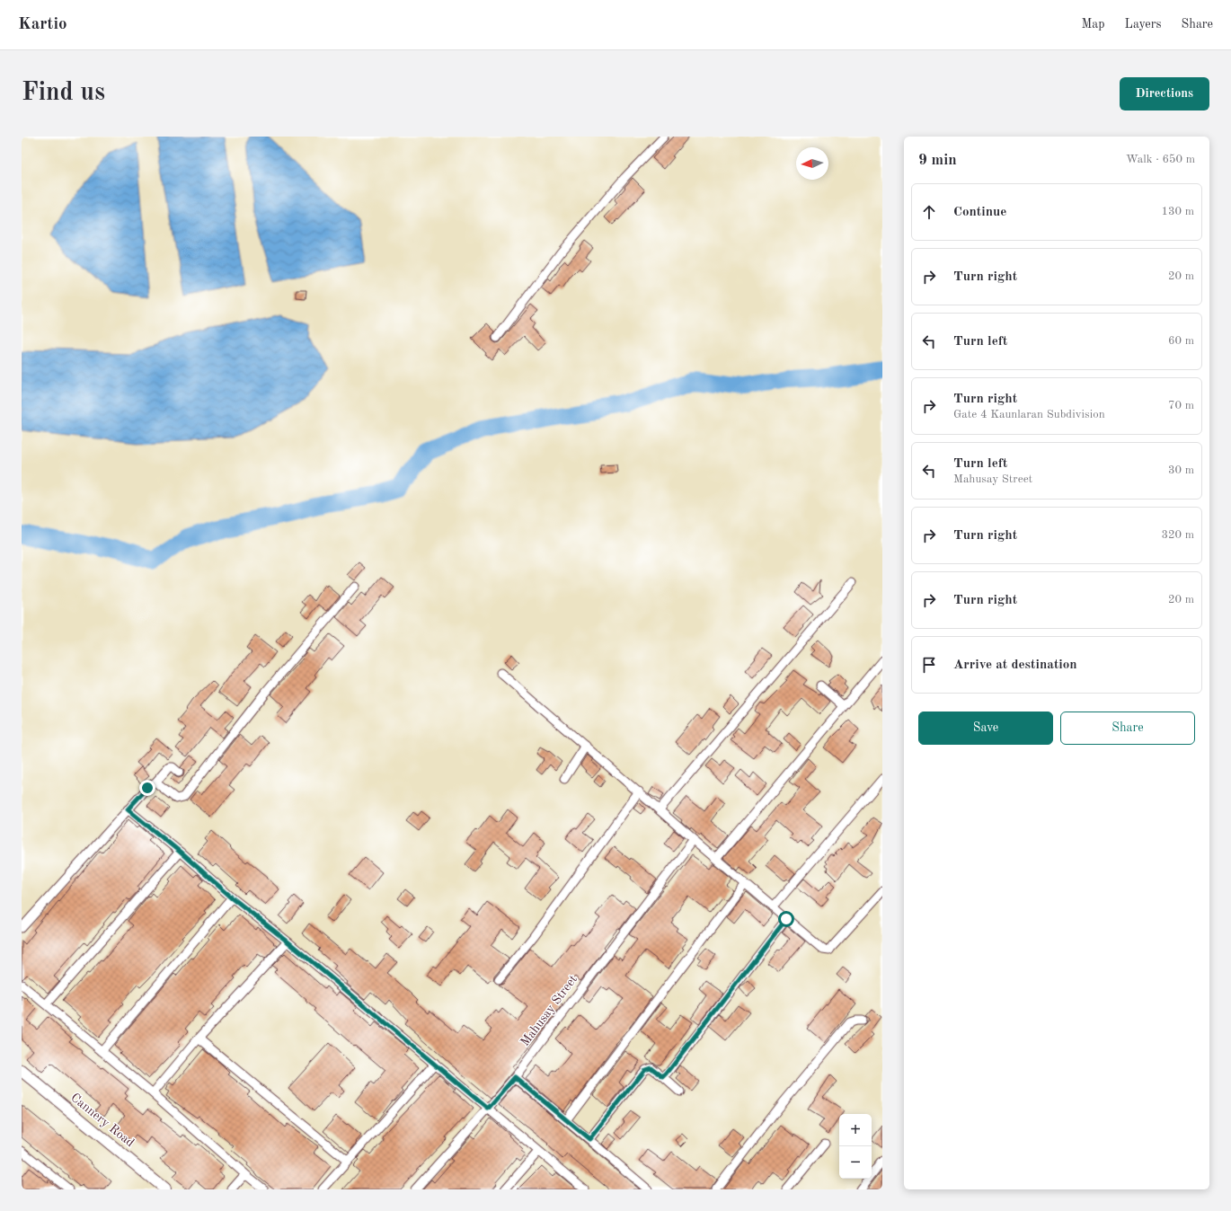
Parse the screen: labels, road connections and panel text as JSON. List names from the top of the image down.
{
  "streets": {
    "main road": ["Cannery Road"],
    "street": ["Mahusay Street"]
  },
  "north": "left",
  "page": {
    "header": "Kartio",
    "nav": ["Map", "Layers", "Share"],
    "buttons": [
      "Directions",
      ["Save", "Share"]
    ],
    "title": "Find us",
    "heading": ["9 min", "Walk · 650 m"],
    "list": [
      ["Continue", "130 m"],
      ["Turn right", "20 m"],
      ["Turn left", "60 m"],
      ["Turn right", "Gate 4 Kaunlaran Subdivision", "70 m"],
      ["Turn left", "Mahusay Street", "30 m"],
      ["Turn right", "320 m"],
      ["Turn right", "20 m"],
      "Arrive at destination"
    ],
    "map_buttons": ["+", "−"]
  }
}
